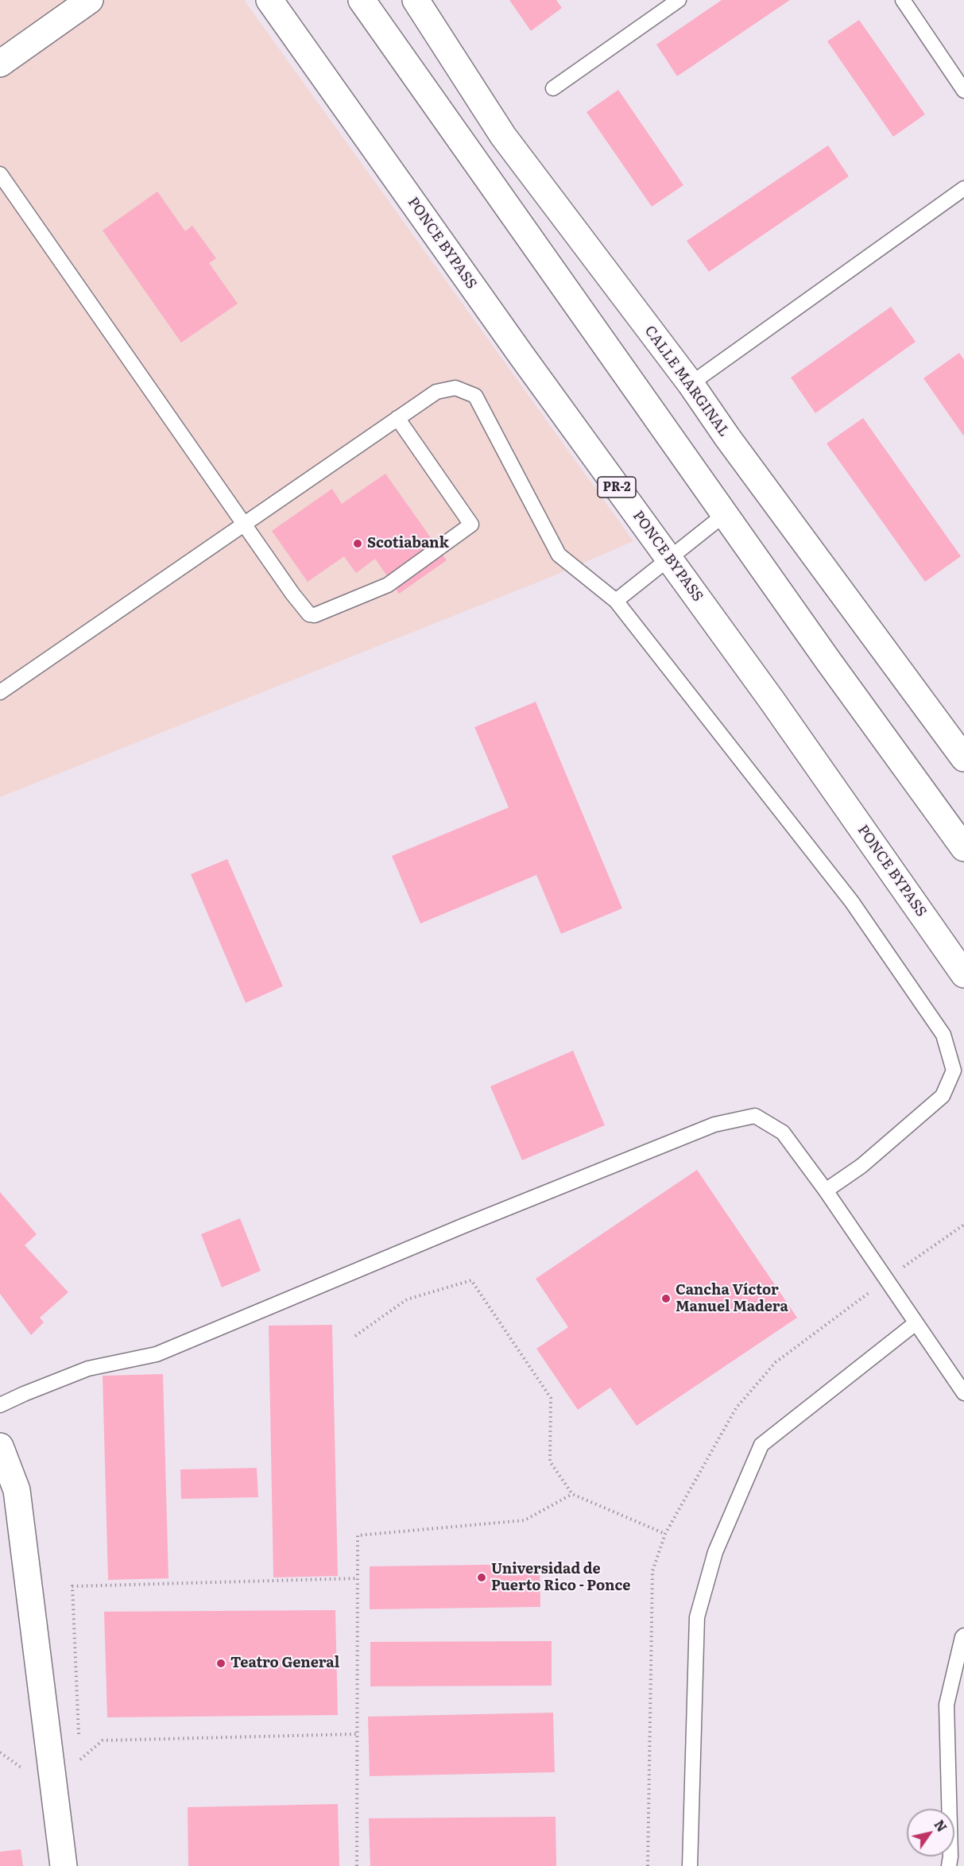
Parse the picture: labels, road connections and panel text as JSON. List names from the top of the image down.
{
  "streets": {
    "main road": ["PONCE BYPASS", "CALLE MARGINAL", "PR-2"]
  },
  "places": [
    "Scotiabank",
    "Cancha Víctor Manuel Madera",
    "Universidad de Puerto Rico - Ponce",
    "Teatro General"
  ],
  "north": "top right"
}
